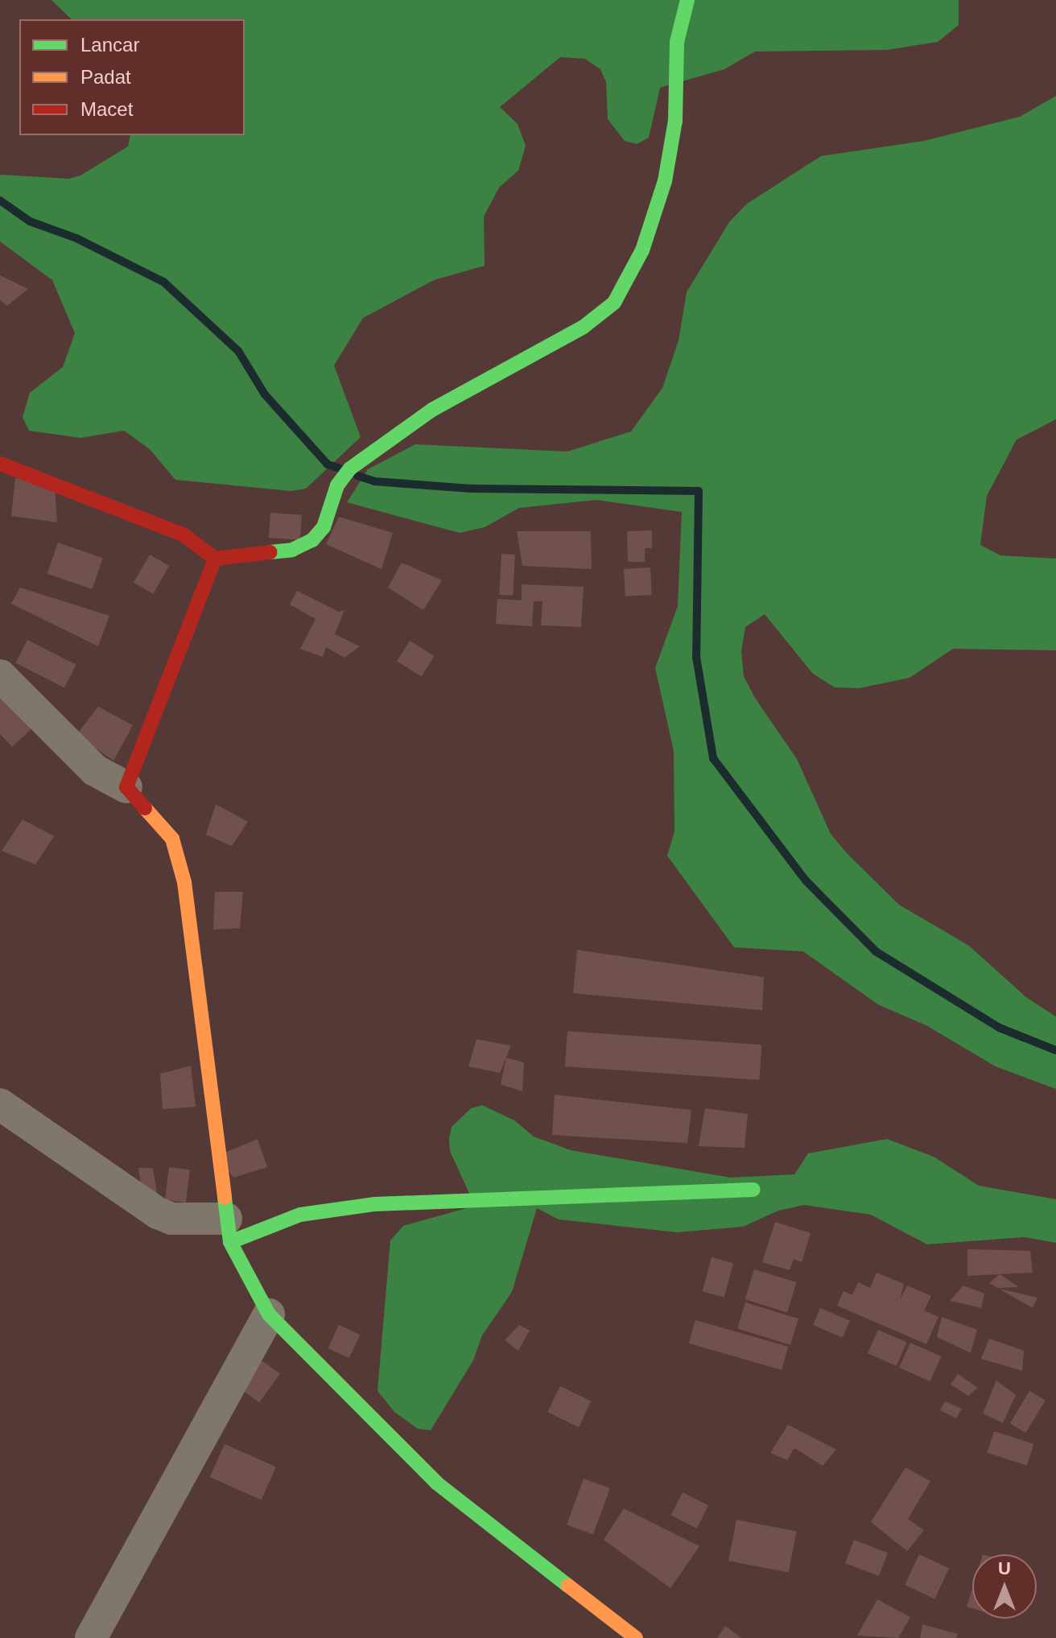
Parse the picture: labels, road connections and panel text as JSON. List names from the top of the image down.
{
  "legend": ["Lancar", "Padat", "Macet"],
  "north": "top"
}
